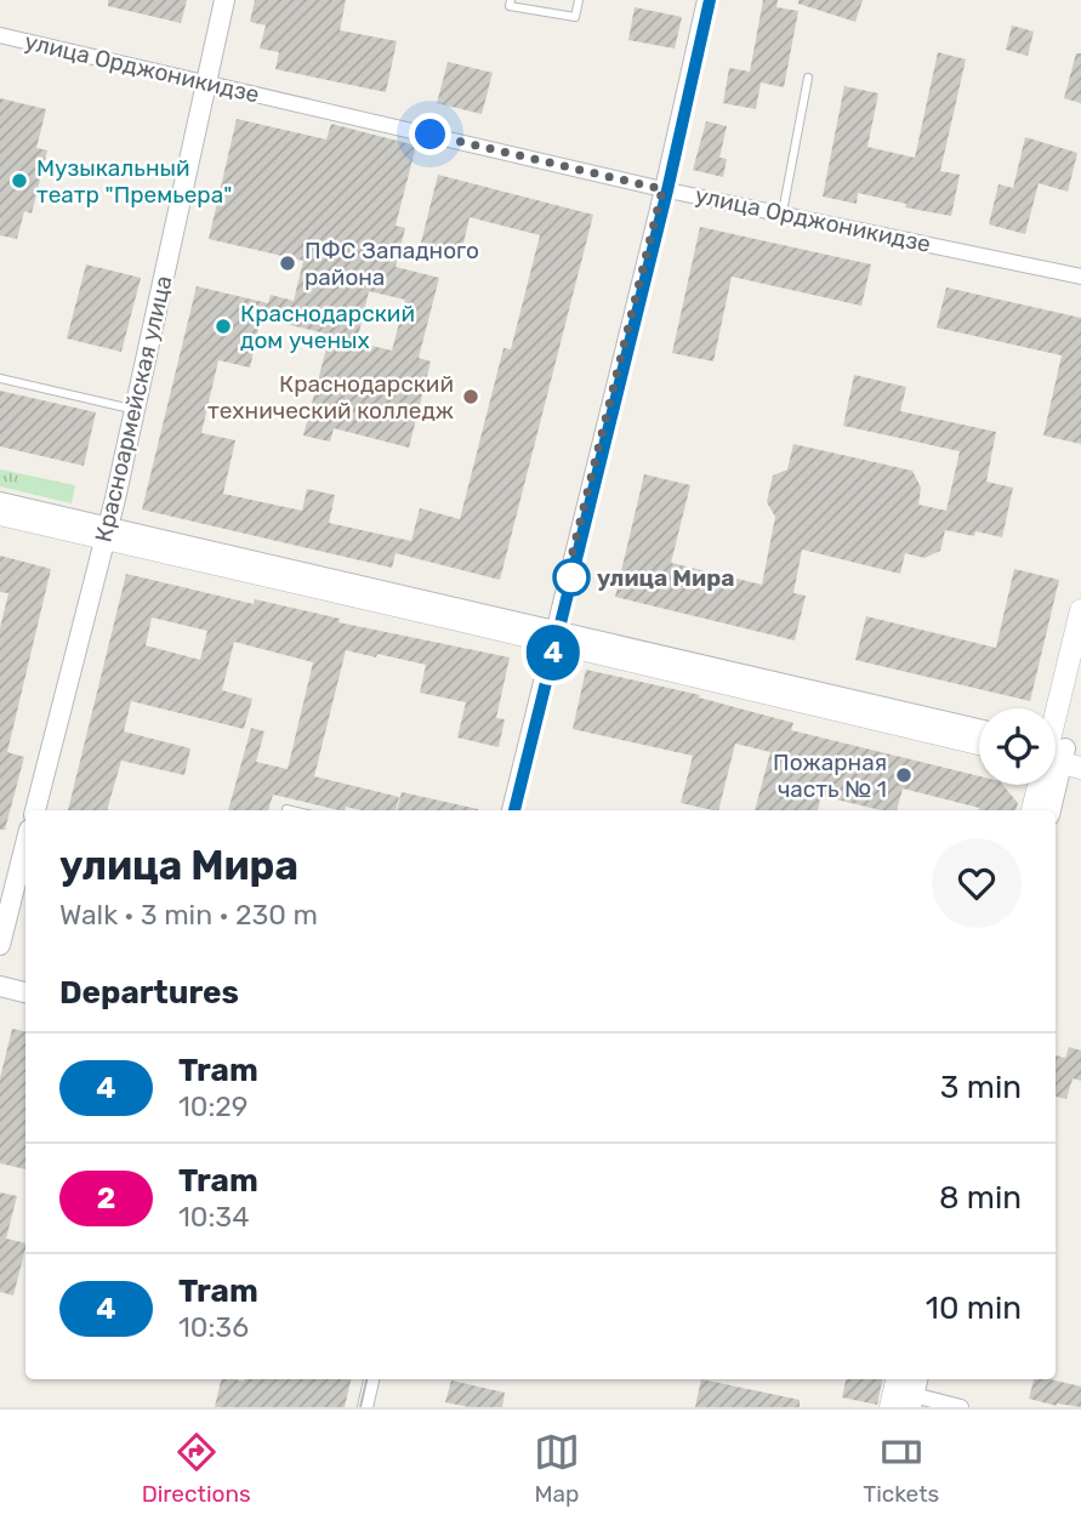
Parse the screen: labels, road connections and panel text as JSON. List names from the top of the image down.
{
  "streets": {
    "street": ["улица Орджоникидзе", "Красноармейская улица"]
  },
  "crossings": [
    ["улица Орджоникидзе", "Красноармейская улица"]
  ],
  "places": [
    "Музыкальный театр \"Премьера\"",
    "ПФС Западного района",
    "Краснодарский дом ученых",
    "Краснодарский технический колледж",
    "улица Мира",
    "Пожарная часть № 1"
  ],
  "lines": ["tram line 4"],
  "page": {
    "on_map": "4",
    "heading": [
      ["улица Мира", "Walk · 3 min · 230 m"],
      "Departures"
    ],
    "list": [
      {
        "mark": "4",
        "name": "Tram",
        "note": "10:29",
        "value": "3 min"
      },
      {
        "mark": "2",
        "name": "Tram",
        "note": "10:34",
        "value": "8 min"
      },
      {
        "mark": "4",
        "name": "Tram",
        "note": "10:36",
        "value": "10 min"
      }
    ],
    "tabs": ["Directions", "Map", "Tickets"]
  }
}
